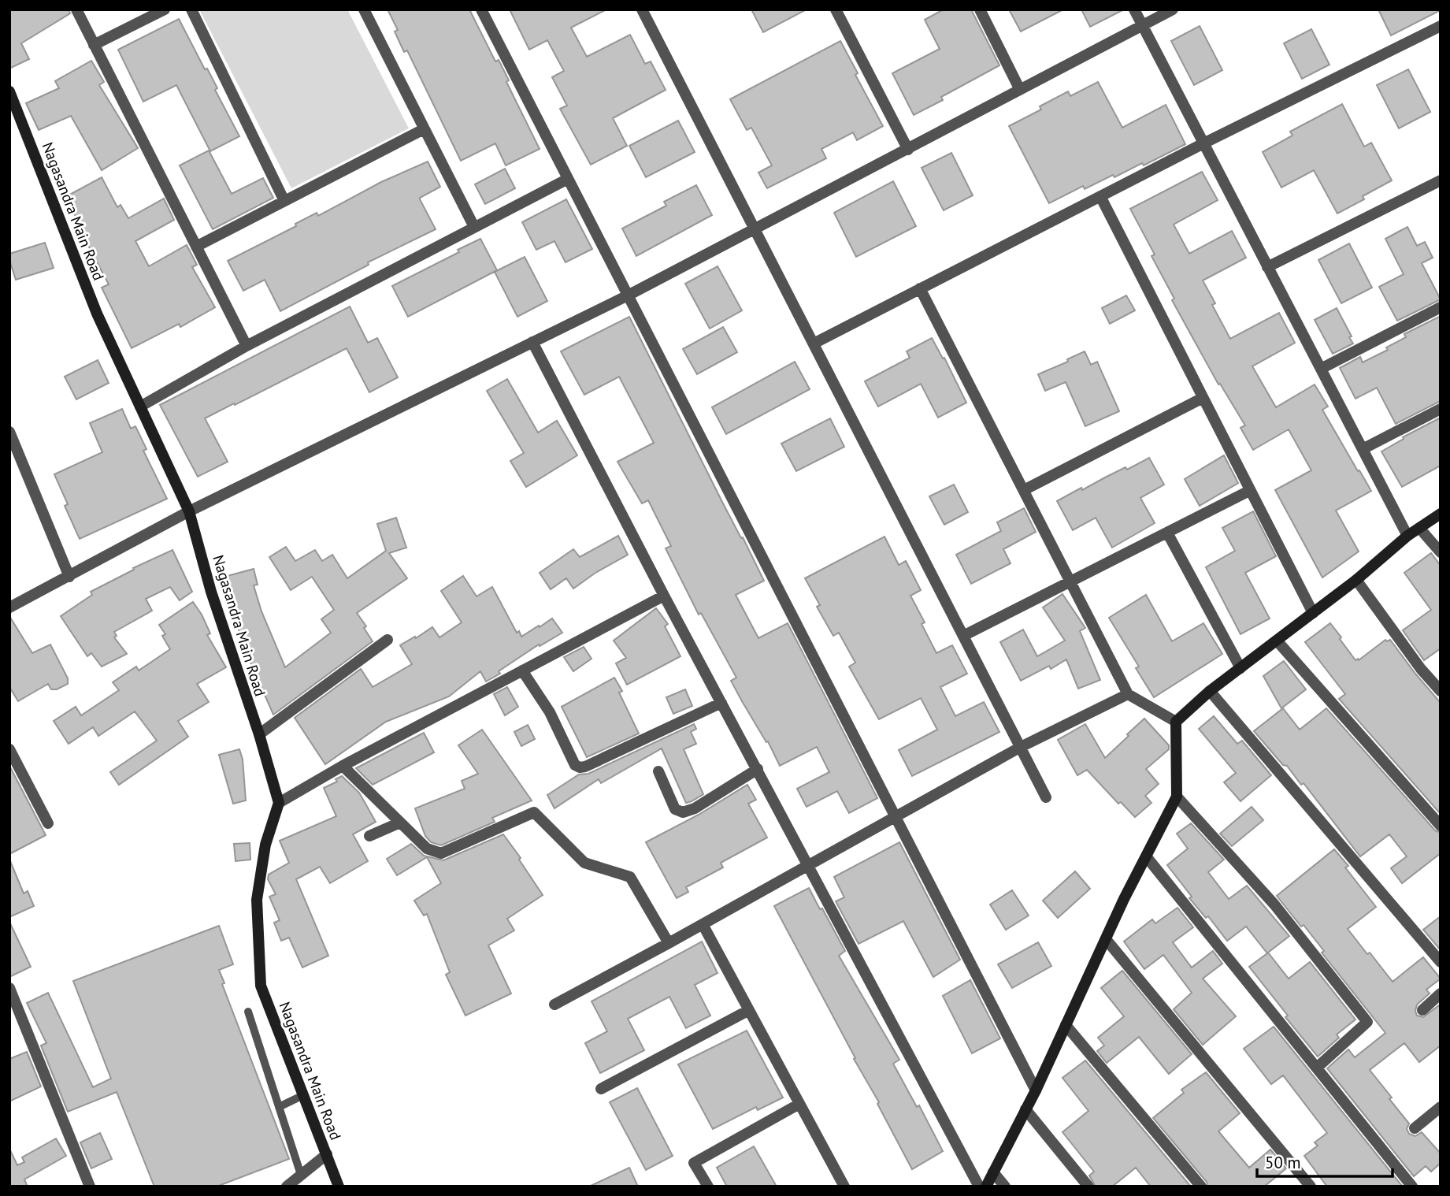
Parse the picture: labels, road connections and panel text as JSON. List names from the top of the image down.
{
  "streets": {
    "street": ["Nagasandra Main Road"]
  },
  "scale_bar": "50 m"
}
